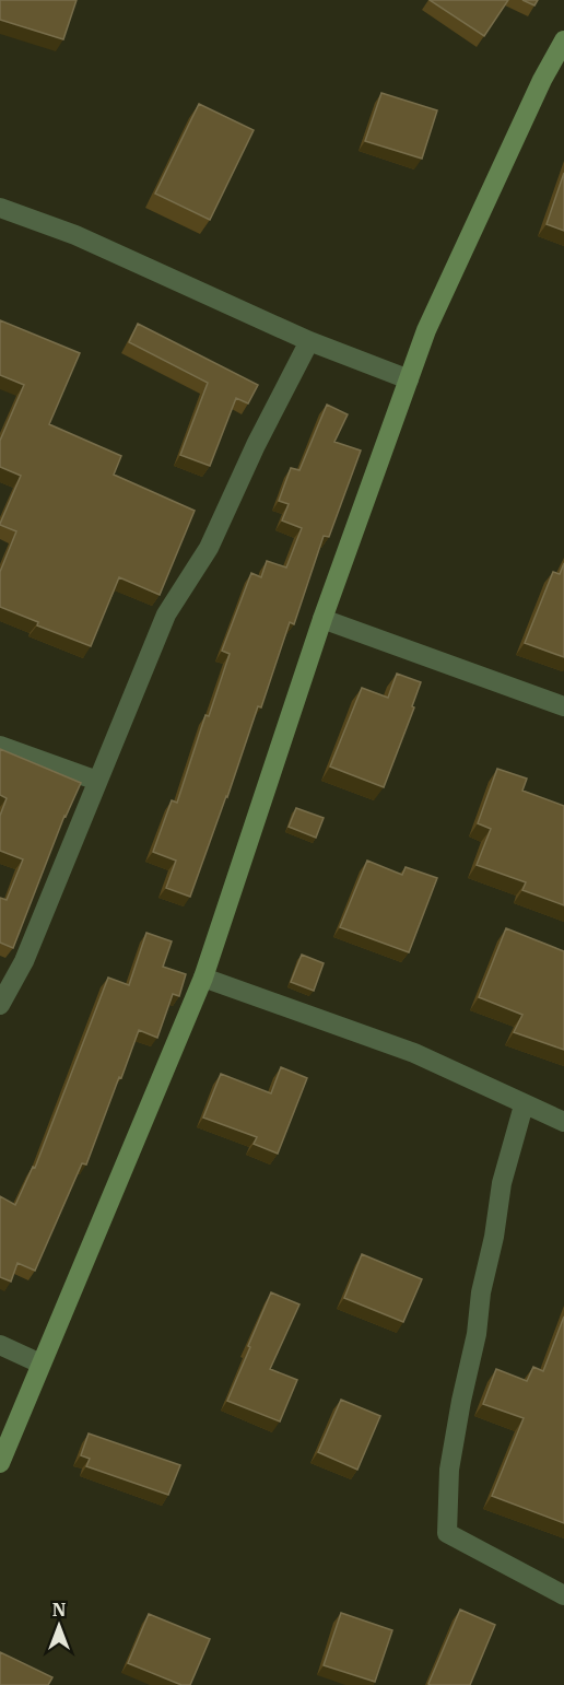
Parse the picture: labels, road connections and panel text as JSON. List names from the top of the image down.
{
  "north": "top"
}
